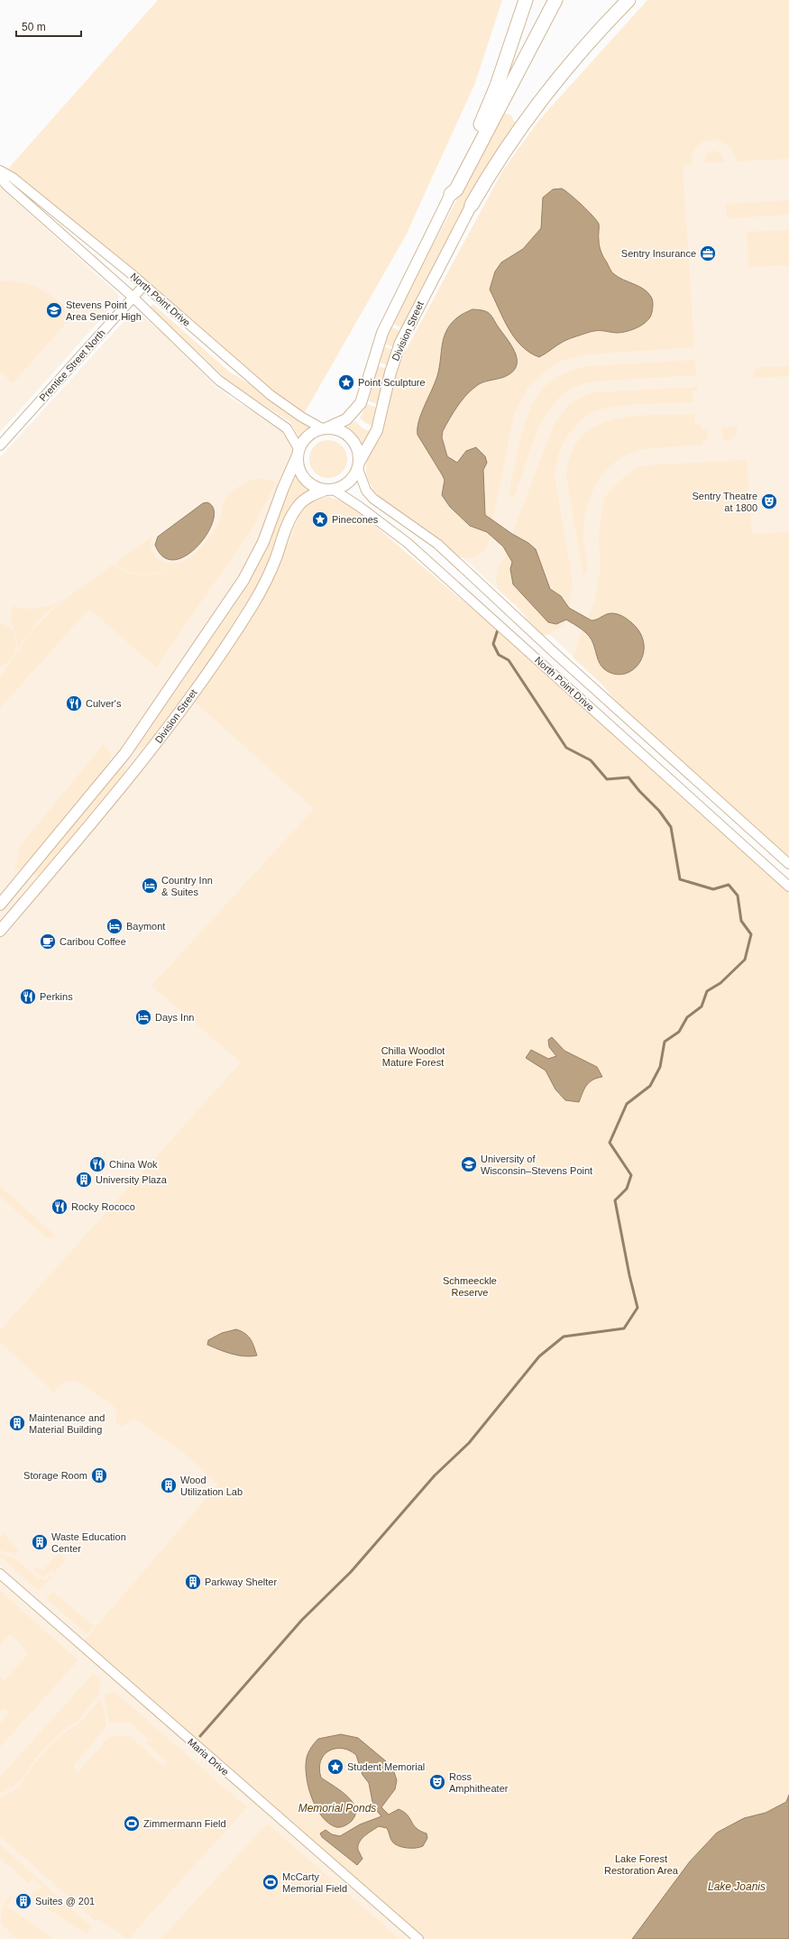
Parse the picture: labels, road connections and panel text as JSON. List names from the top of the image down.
{
  "streets": {
    "main road": ["Division Street"],
    "street": ["North Point Drive", "Prentice Street North", "Maria Drive"]
  },
  "crossings": [
    ["North Point Drive", "Division Street"],
    ["North Point Drive", "Prentice Street North"]
  ],
  "water": ["Memorial Ponds", "Lake Joanis"],
  "parks": ["Chilla Woodlot Mature Forest", "Schmeeckle Reserve", "Lake Forest Restoration Area"],
  "places": {
    "office": ["Sentry Insurance"],
    "school or university": ["Stevens Point Area Senior High", "University of Wisconsin–Stevens Point"],
    "place": ["Point Sculpture", "Pinecones", "Student Memorial"],
    "theatre": ["Sentry Theatre at 1800", "Ross Amphitheater"],
    "restaurant": [
      "Culver's",
      "Perkins",
      "China Wok",
      "Rocky Rococo"
    ],
    "hotel": ["Country Inn & Suites", "Baymont", "Days Inn"],
    "cafe": ["Caribou Coffee"],
    "building": [
      "University Plaza",
      "Maintenance and Material Building",
      "Storage Room",
      "Wood Utilization Lab",
      "Waste Education Center",
      "Parkway Shelter",
      "Suites @ 201"
    ],
    "sports": ["Zimmermann Field", "McCarty Memorial Field"]
  },
  "scale_bar": "50 m"
}
